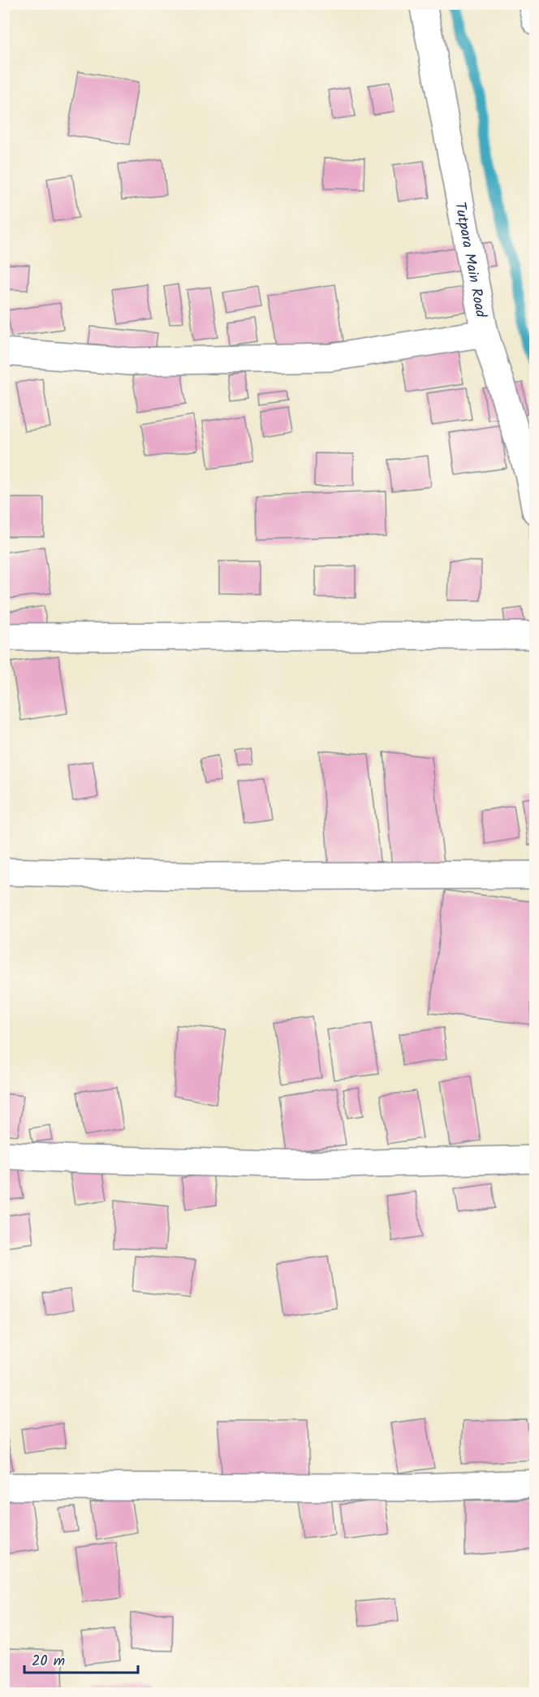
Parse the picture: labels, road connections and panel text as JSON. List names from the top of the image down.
{
  "streets": {
    "street": ["Tutpara Main Road"]
  },
  "scale_bar": "20 m"
}
